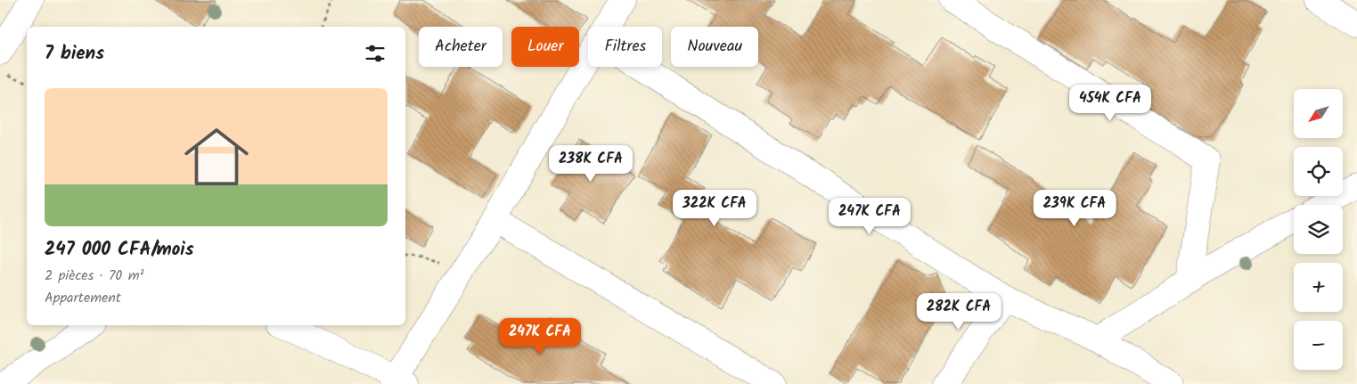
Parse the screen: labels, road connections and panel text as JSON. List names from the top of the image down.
{
  "north": "bottom left",
  "page": {
    "chip": [
      "Acheter",
      "Louer",
      "Filtres",
      "Nouveau"
    ],
    "heading": "7 biens",
    "list": [
      {
        "name": "247 000 CFA/mois",
        "note": "2 pièces · 70 m² · Appartement"
      }
    ],
    "price": [
      "454K CFA",
      "238K CFA",
      "322K CFA",
      "239K CFA",
      "247K CFA",
      "282K CFA",
      "247K CFA"
    ],
    "map_buttons": ["+", "−"]
  }
}
